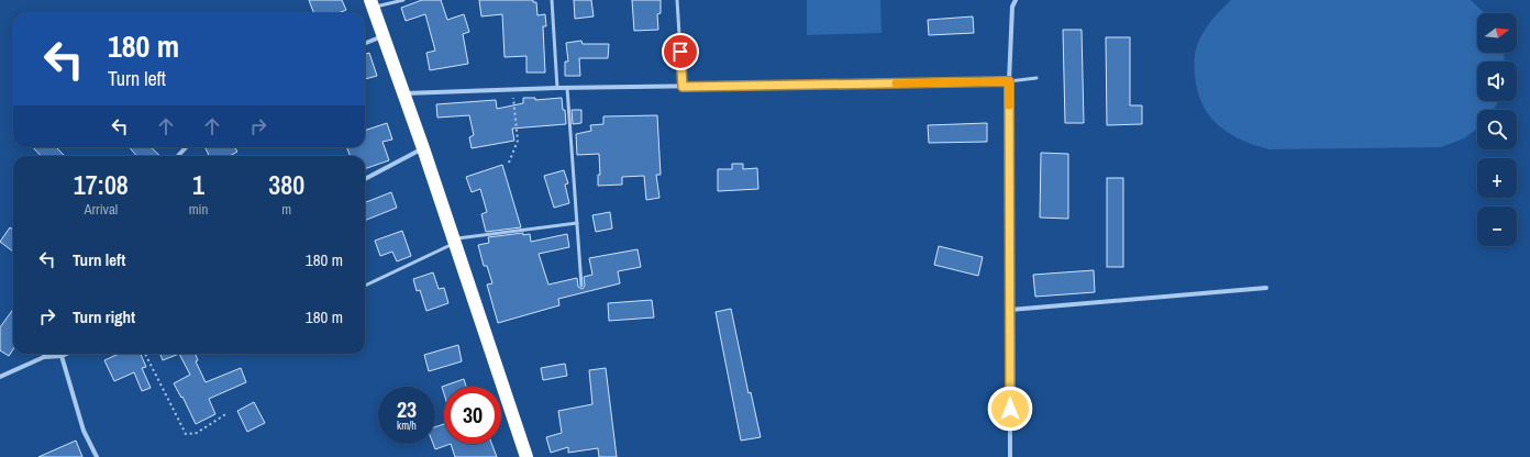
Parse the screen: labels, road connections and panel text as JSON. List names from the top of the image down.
{
  "north": "right",
  "page": {
    "map_buttons": ["+", "−"],
    "turn": ["180 m", "Turn left"],
    "eta": [
      "17:08",
      "Arrival",
      "1",
      "min",
      "380",
      "m"
    ],
    "list": [
      {
        "name": "Turn left",
        "value": "180 m"
      },
      {
        "name": "Turn right",
        "value": "180 m"
      }
    ],
    "speed": "23 km/h",
    "limit": "30"
  }
}
